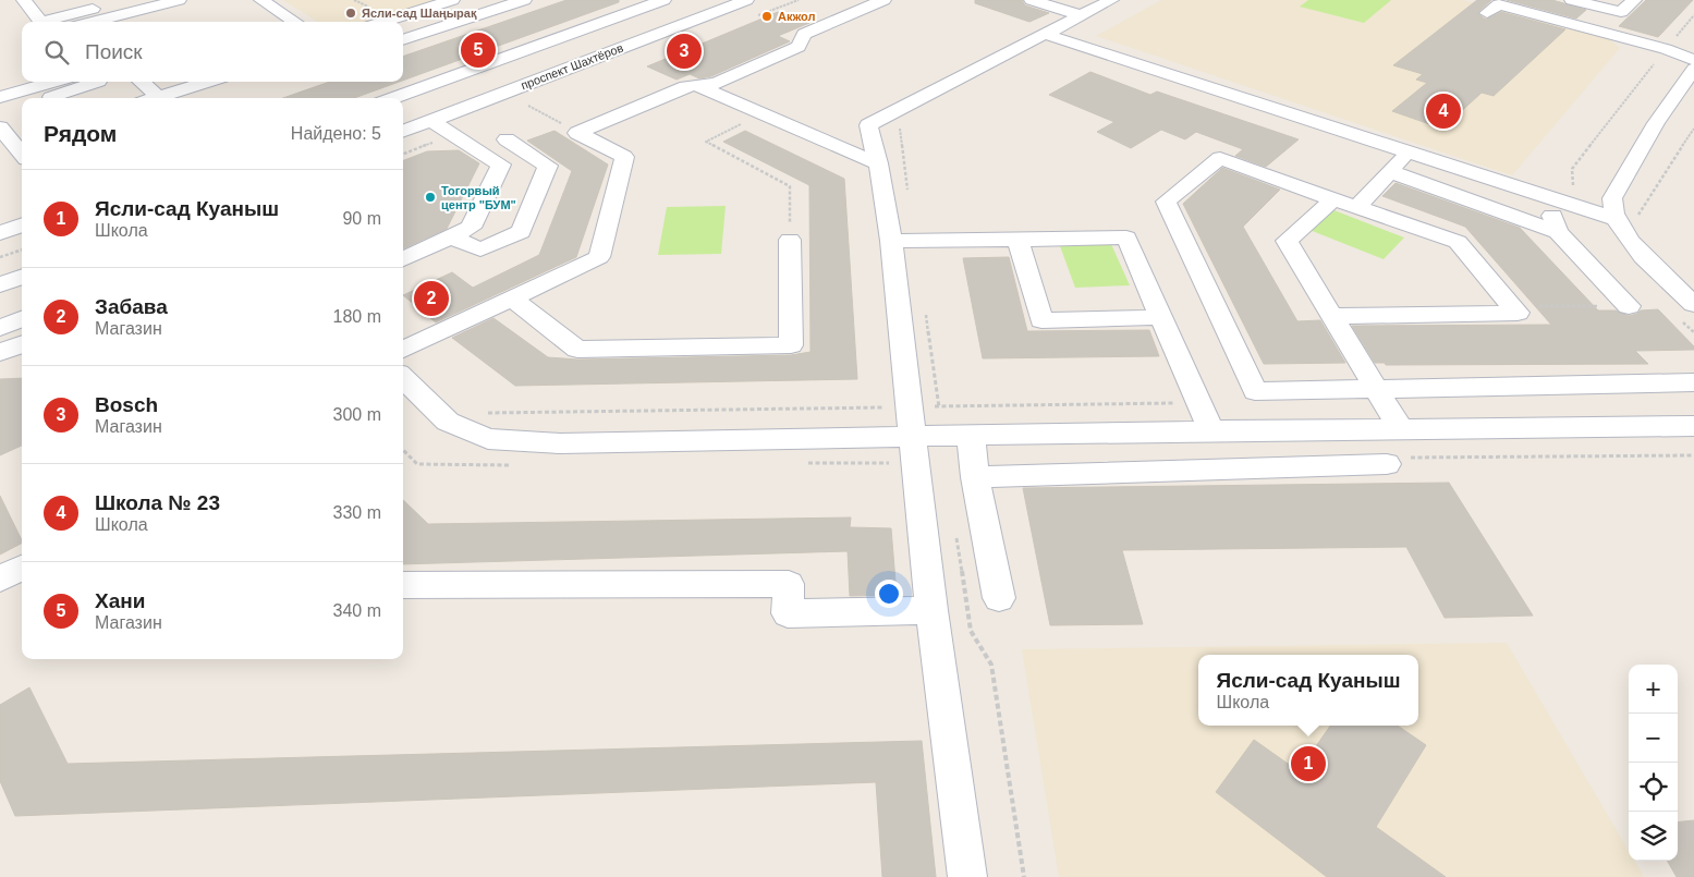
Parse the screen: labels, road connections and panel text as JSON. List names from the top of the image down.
{
  "streets": {
    "street": ["проспект Шахтёров"]
  },
  "places": ["Ясли-сад Шаңырақ", "Акжол", "Тогорвый центр \"БУМ\""],
  "page": {
    "search": "Поиск",
    "pins": [
      "5",
      "3",
      "4",
      "2",
      "1"
    ],
    "heading": ["Рядом", "Найдено: 5"],
    "list": [
      {
        "mark": "1",
        "name": "Ясли-сад Куаныш",
        "note": "Школа",
        "value": "90 m"
      },
      {
        "mark": "2",
        "name": "Забава",
        "note": "Магазин",
        "value": "180 m"
      },
      {
        "mark": "3",
        "name": "Bosch",
        "note": "Магазин",
        "value": "300 m"
      },
      {
        "mark": "4",
        "name": "Школа № 23",
        "note": "Школа",
        "value": "330 m"
      },
      {
        "mark": "5",
        "name": "Хани",
        "note": "Магазин",
        "value": "340 m"
      }
    ],
    "popup": ["Ясли-сад Куаныш", "Школа"],
    "map_buttons": ["+", "−"]
  }
}
